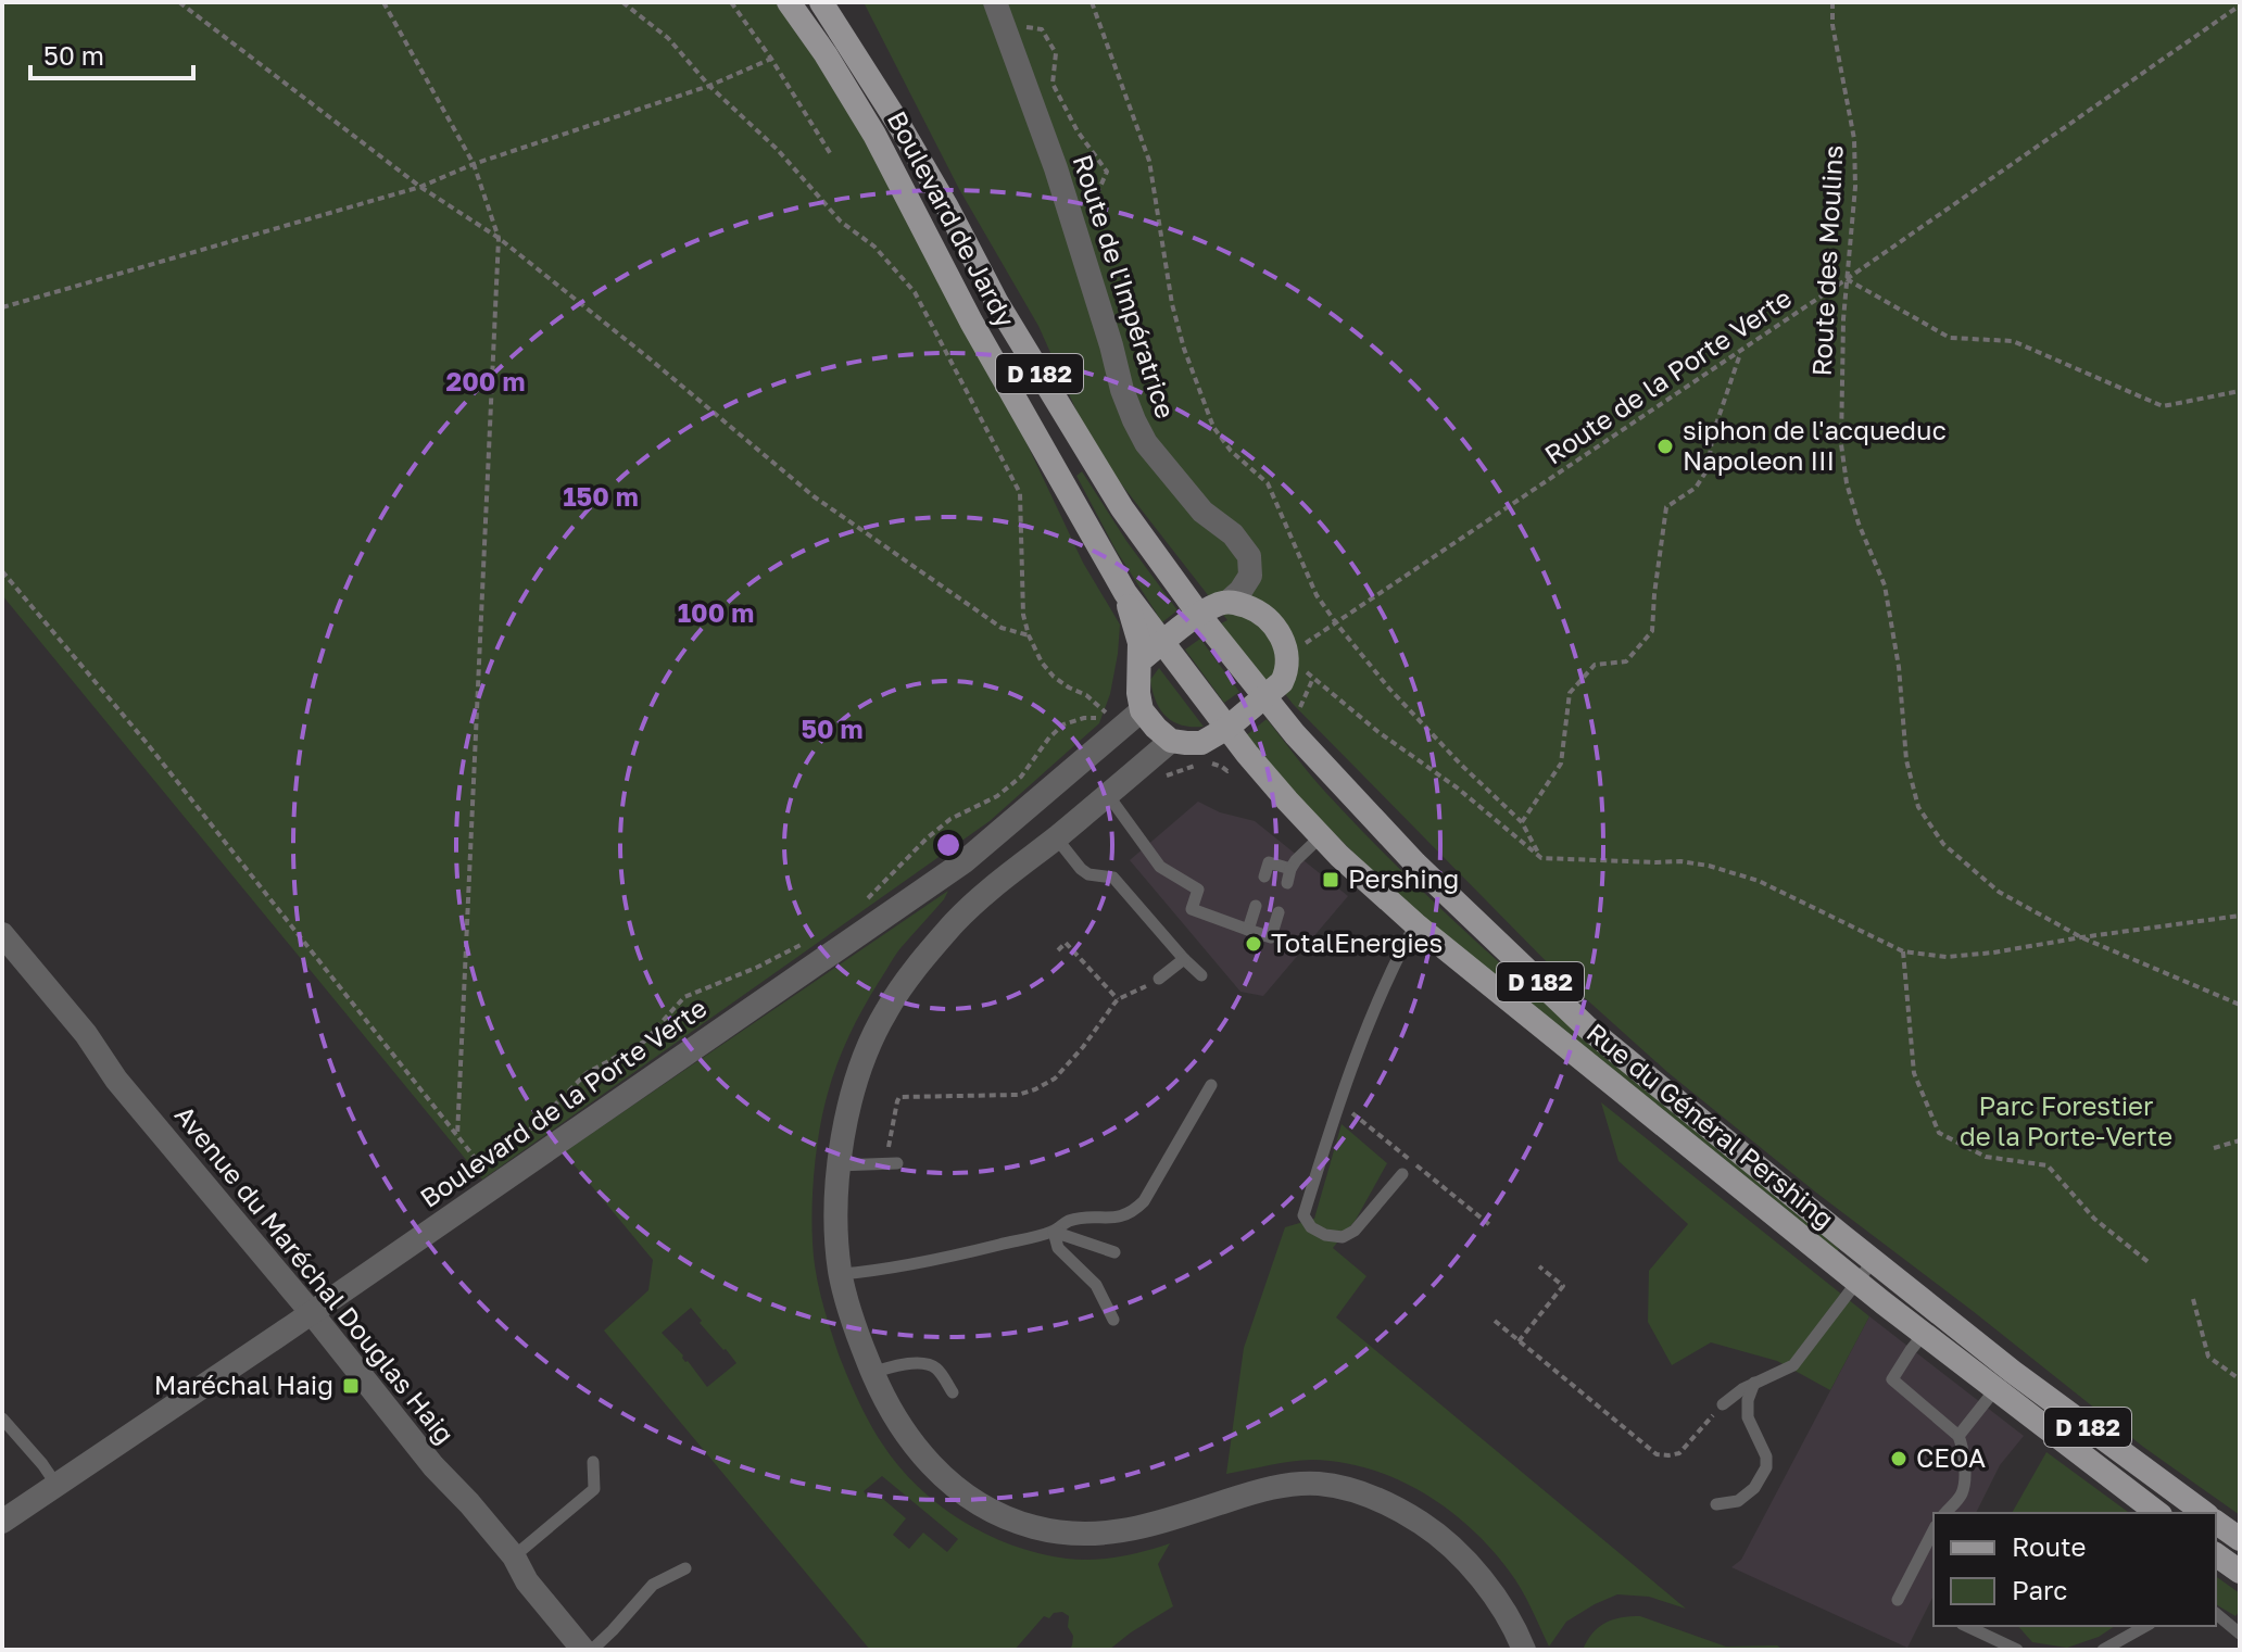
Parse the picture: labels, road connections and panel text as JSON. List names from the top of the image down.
{
  "streets": {
    "main road": ["Boulevard de Jardy", "D 182", "Rue du Général Pershing"],
    "street": ["Route de l'Impératrice", "Boulevard de la Porte Verte", "Avenue du Maréchal Douglas Haig"],
    "path": ["Route des Moulins", "Route de la Porte Verte"]
  },
  "crossings": [
    ["Boulevard de Jardy", "Rue du Général Pershing"],
    ["Route des Moulins", "Route de la Porte Verte"],
    ["Boulevard de la Porte Verte", "Avenue du Maréchal Douglas Haig"]
  ],
  "parks": ["Parc Forestier de la Porte-Verte"],
  "places": {
    "other": ["siphon de l'acqueduc Napoleon III", "TotalEnergies", "CEOA"],
    "transit": ["Pershing", "Maréchal Haig"]
  },
  "legend": ["Route", "Parc"],
  "scale_bar": "50 m",
  "rings": [
    "200 m",
    "150 m",
    "100 m",
    "50 m"
  ]
}
